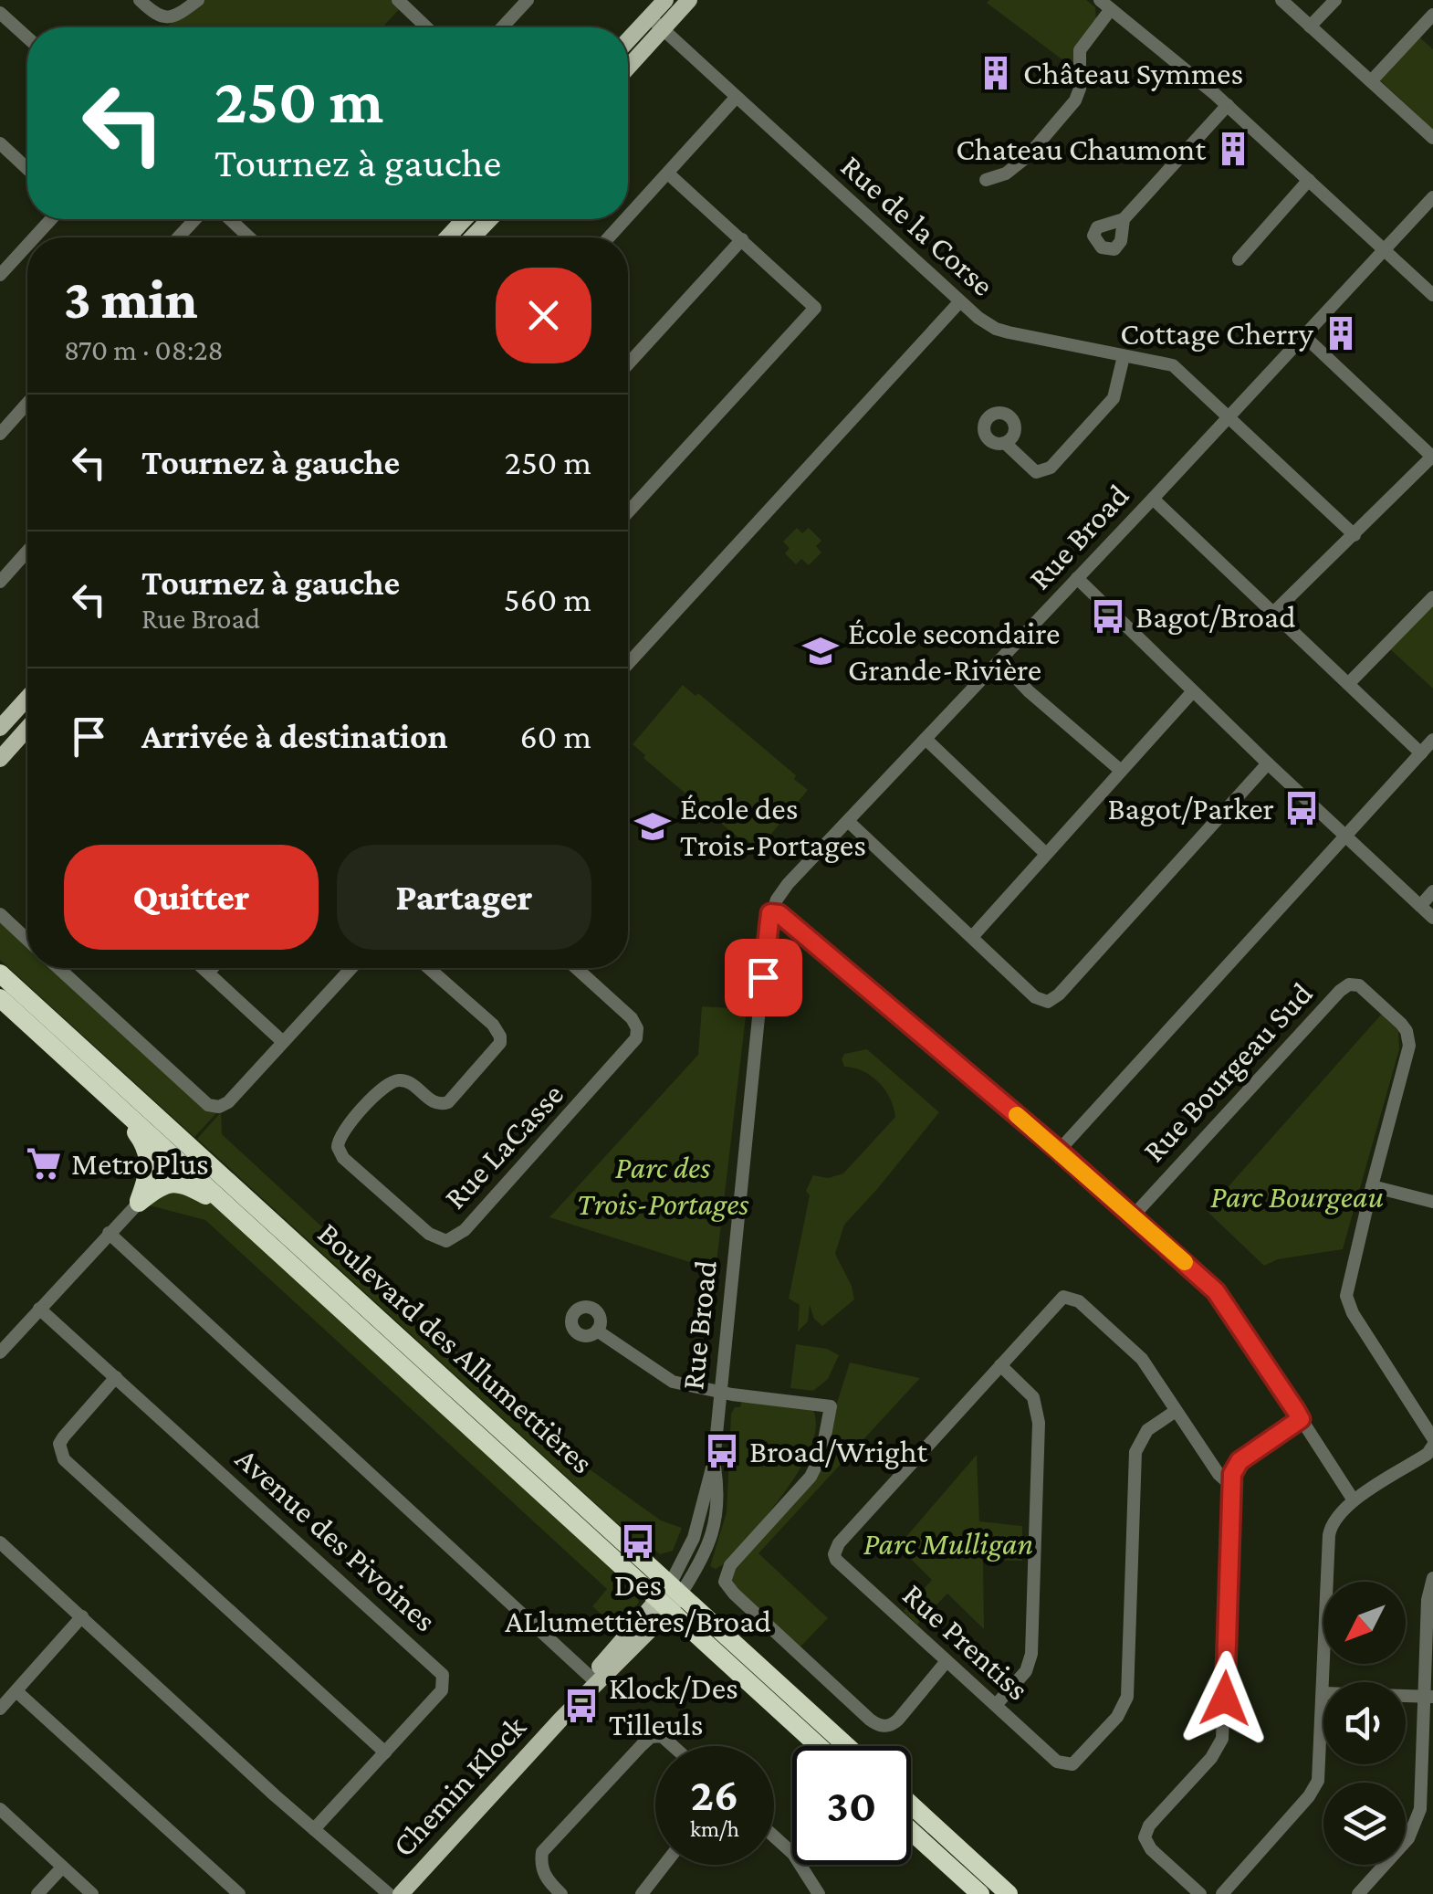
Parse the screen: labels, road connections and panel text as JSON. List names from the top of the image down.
{
  "streets": {
    "highway": ["Boulevard des Allumettières"],
    "main road": ["Chemin Klock"],
    "street": [
      "Rue de la Corse",
      "Rue Broad",
      "Rue Bourgeau Sud",
      "Rue LaCasse",
      "Avenue des Pivoines",
      "Rue Prentiss"
    ]
  },
  "crossings": [
    ["Rue de la Corse", "Rue Broad"],
    ["Rue Broad", "Boulevard des Allumettières"],
    ["Rue Broad", "Chemin Klock"],
    ["Boulevard des Allumettières", "Chemin Klock"]
  ],
  "parks": ["Parc des Trois-Portages", "Parc Bourgeau", "Parc Mulligan"],
  "places": {
    "building": ["Château Symmes", "Chateau Chaumont", "Cottage Cherry"],
    "bus stop": [
      "Bagot/Broad",
      "Bagot/Parker",
      "Broad/Wright",
      "Des ALlumettières/Broad",
      "Klock/Des Tilleuls"
    ],
    "school or university": ["École secondaire Grande-Rivière", "École des Trois-Portages"],
    "supermarket": ["Metro Plus"]
  },
  "north": "bottom left",
  "page": {
    "turn": ["250 m", "Tournez à gauche"],
    "heading": ["3 min", "870 m · 08:28"],
    "list": [
      {
        "name": "Tournez à gauche",
        "value": "250 m"
      },
      {
        "name": "Tournez à gauche",
        "note": "Rue Broad",
        "value": "560 m"
      },
      {
        "name": "Arrivée à destination",
        "value": "60 m"
      }
    ],
    "buttons": ["Quitter", "Partager"],
    "speed": "26 km/h",
    "limit": "30"
  }
}
